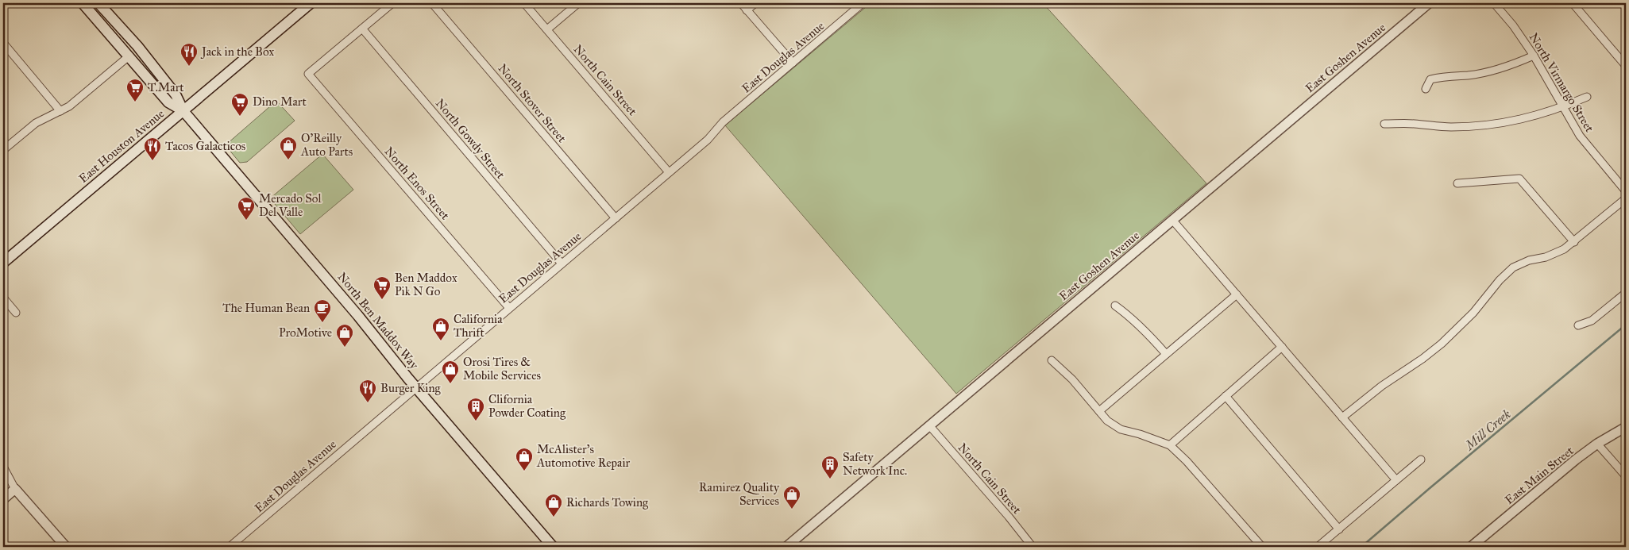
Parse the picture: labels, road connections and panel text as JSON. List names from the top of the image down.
{
  "streets": {
    "main road": ["East Houston Avenue", "North Ben Maddox Way"],
    "street": [
      "East Douglas Avenue",
      "East Goshen Avenue",
      "North Cain Street",
      "North Virmargo Street",
      "North Stover Street",
      "North Gowdy Street",
      "North Enos Street",
      "East Main Street"
    ]
  },
  "crossings": [
    ["East Douglas Avenue", "North Cain Street"],
    ["East Douglas Avenue", "North Stover Street"],
    ["East Douglas Avenue", "North Gowdy Street"],
    ["East Douglas Avenue", "North Enos Street"],
    ["East Douglas Avenue", "North Ben Maddox Way"],
    ["East Goshen Avenue", "North Cain Street"],
    ["North Gowdy Street", "North Enos Street"],
    ["East Houston Avenue", "North Ben Maddox Way"]
  ],
  "water": ["Mill Creek"],
  "places": {
    "restaurant": ["Jack in the Box", "Tacos Galacticos", "Burger King"],
    "supermarket": [
      "T.Mart",
      "Dino Mart",
      "Mercado Sol Del Valle",
      "Ben Maddox Pik N Go"
    ],
    "shop": [
      "O'Reilly Auto Parts",
      "California Thrift",
      "ProMotive",
      "Orosi Tires & Mobile Services",
      "McAlister's Automotive Repair",
      "Ramirez Quality Services",
      "Richards Towing"
    ],
    "cafe": ["The Human Bean"],
    "building": ["Clifornia Powder Coating", "Safety Network Inc."]
  }
}
